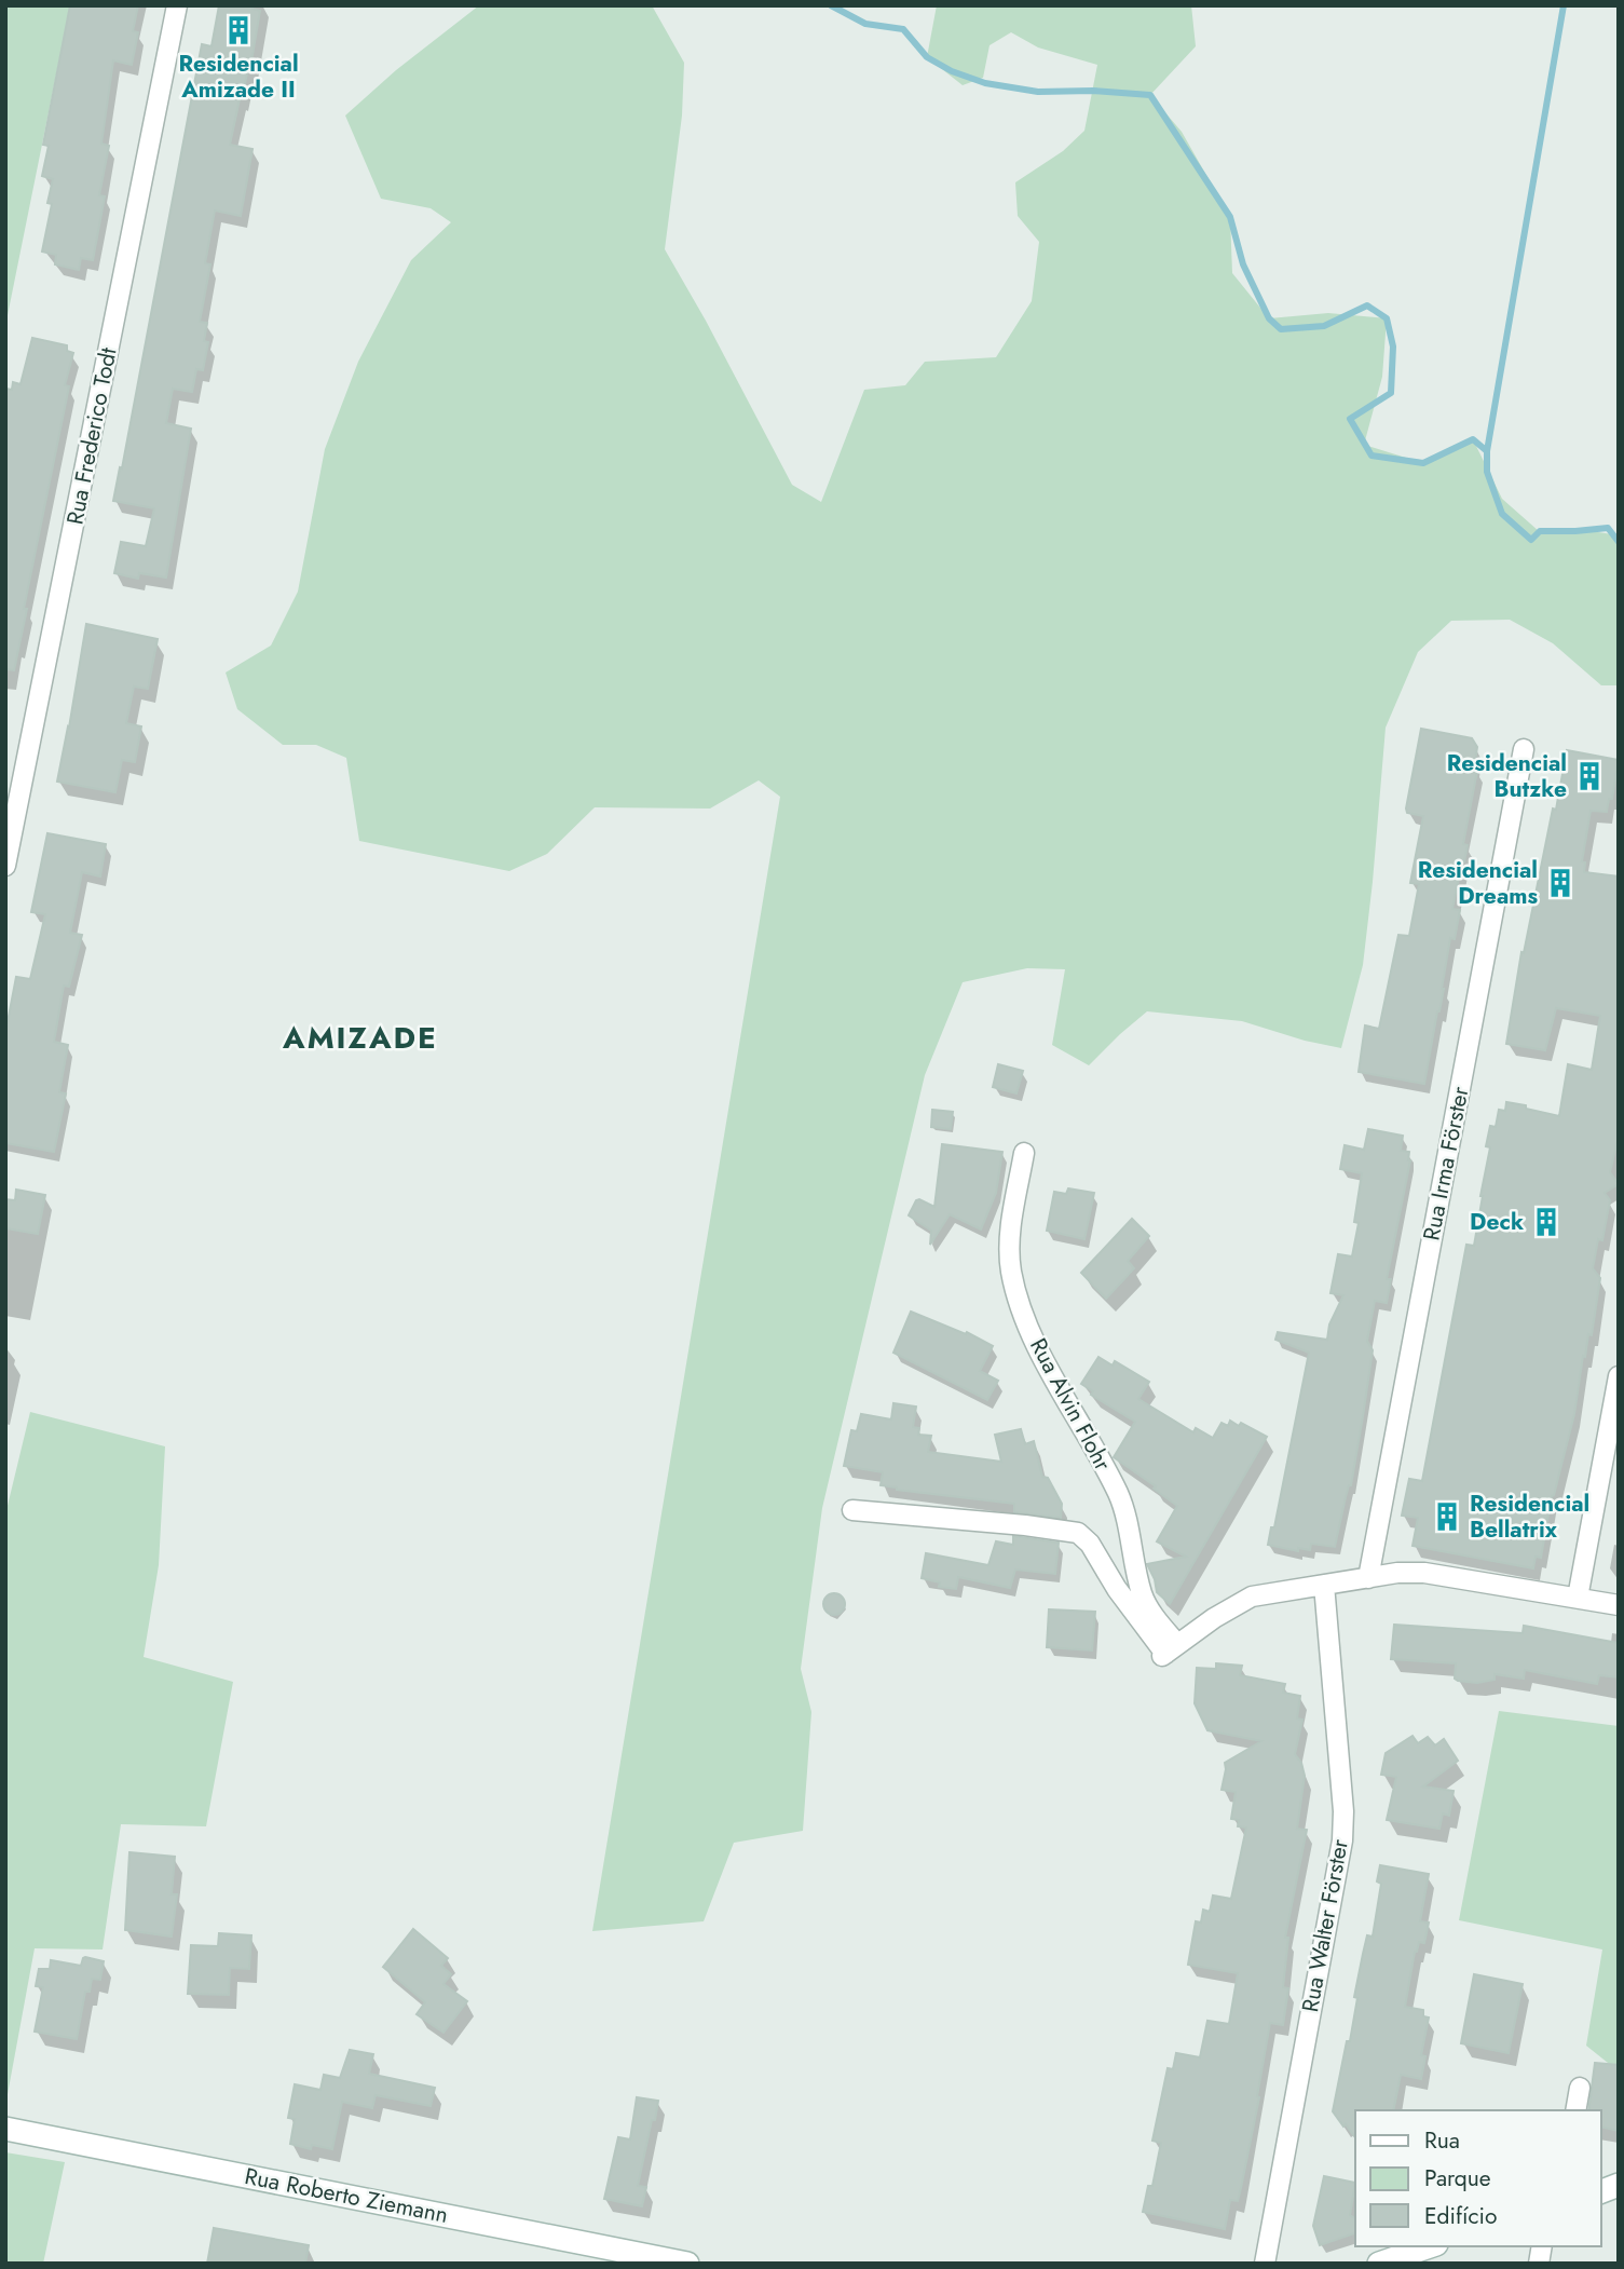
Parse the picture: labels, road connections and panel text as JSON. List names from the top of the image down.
{
  "streets": {
    "main road": ["Rua Roberto Ziemann"],
    "street": [
      "Rua Frederico Todt",
      "Rua Irma Förster",
      "Rua Alvin Flohr",
      "Rua Walter Förster"
    ]
  },
  "districts": ["AMIZADE"],
  "places": {
    "building": [
      "Residencial Amizade II",
      "Residencial Butzke",
      "Residencial Dreams",
      "Deck",
      "Residencial Bellatrix"
    ]
  },
  "legend": ["Rua", "Parque", "Edifício"]
}
